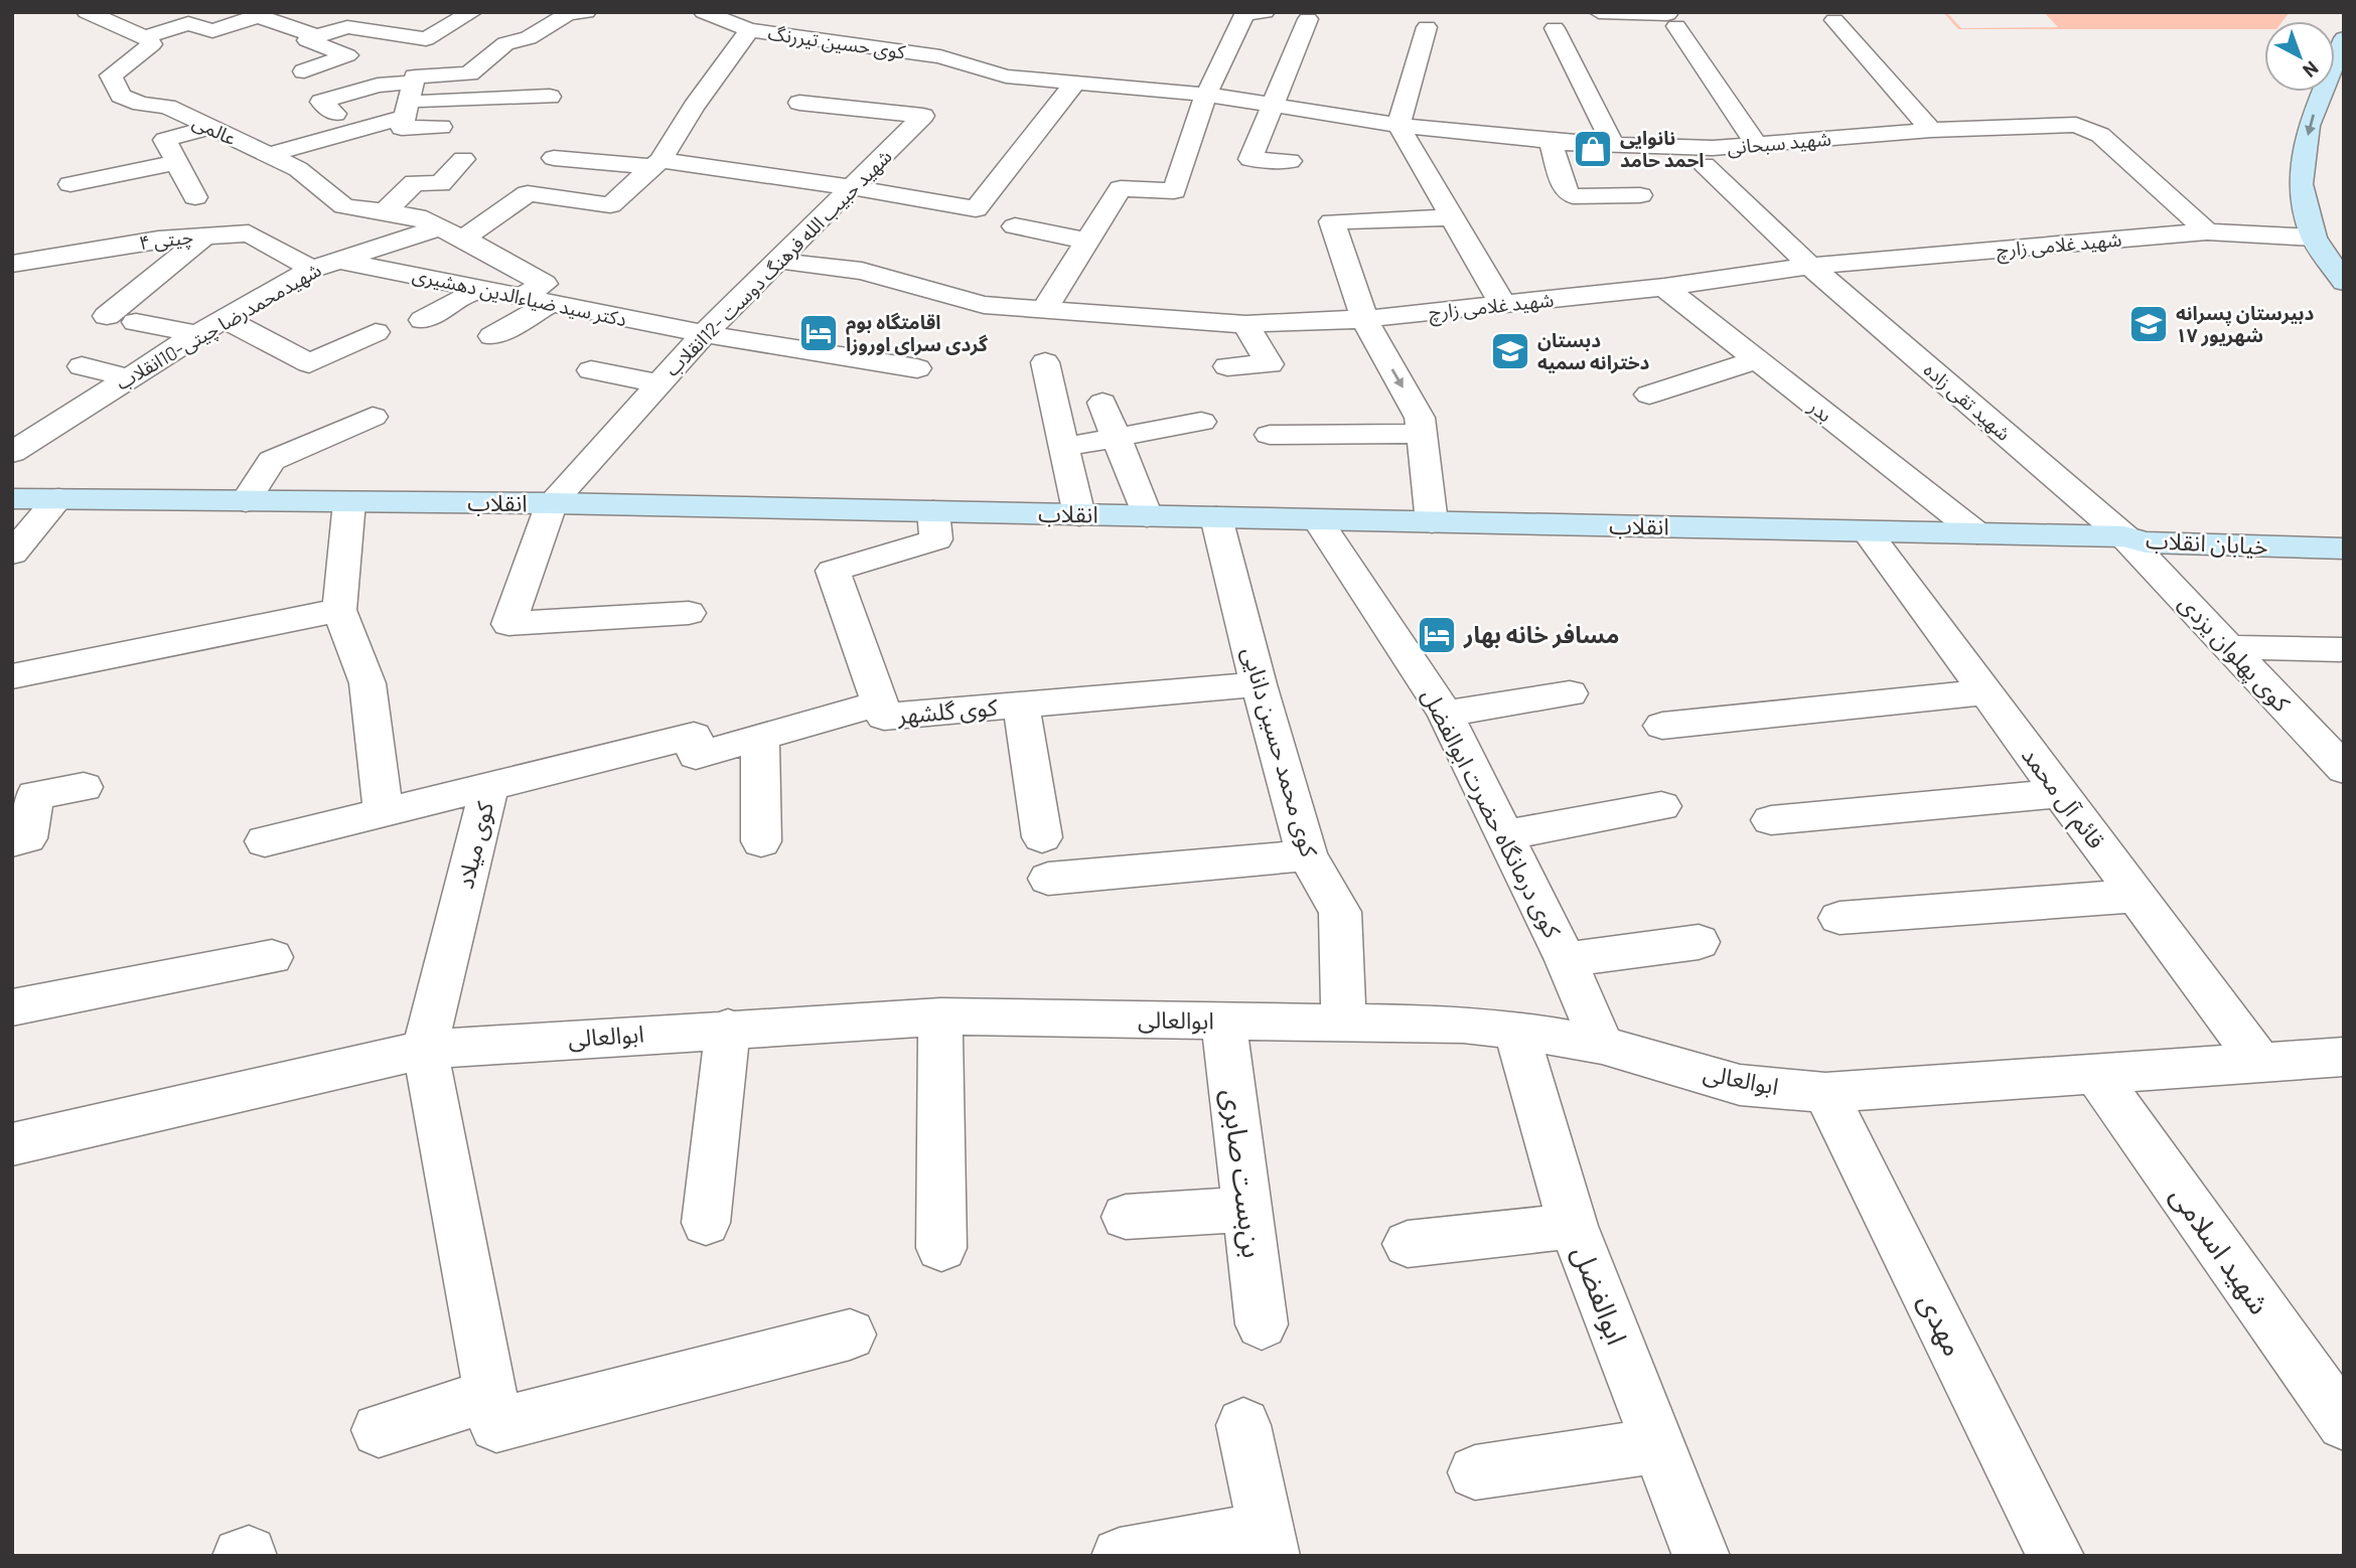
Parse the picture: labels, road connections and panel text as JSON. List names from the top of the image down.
{
  "streets": {
    "main road": ["انقلاب", "خیابان انقلاب"],
    "street": [
      "کوی حسین تیررنگ",
      "عالمی",
      "شهید سبحانی",
      "چیتی ۴",
      "شهید غلامی زارچ",
      "شهید حبیب الله فرهنگ دوست -12انقلاب",
      "دکتر سید ضیاءالدین دهشیری",
      "شهیدمحمدرضا چیتی-10انقلاب",
      "شهید تقی زاده",
      "بدر",
      "کوی پهلوان یزدی",
      "کوی گلشهر",
      "کوی محمد حسین دانایی",
      "قائم آل محمد",
      "کوی درمانگاه حضرت ابوالفضل",
      "کوی میلاد",
      "ابوالعالی",
      "بن‌بست صابری",
      "شهید اسلامی",
      "ابوالفضل",
      "مهدی"
    ]
  },
  "crossings": [
    ["کوی حسین تیررنگ", "عالمی"],
    ["کوی حسین تیررنگ", "شهید سبحانی"],
    ["کوی حسین تیررنگ", "شهیدمحمدرضا چیتی-10انقلاب"],
    ["عالمی", "دکتر سید ضیاءالدین دهشیری"],
    ["عالمی", "شهیدمحمدرضا چیتی-10انقلاب"],
    ["شهید سبحانی", "شهید غلامی زارچ"],
    ["چیتی ۴", "دکتر سید ضیاءالدین دهشیری"],
    ["چیتی ۴", "شهیدمحمدرضا چیتی-10انقلاب"],
    ["شهید غلامی زارچ", "شهید حبیب الله فرهنگ دوست -12انقلاب"],
    ["شهید غلامی زارچ", "شهید تقی زاده"],
    ["شهید غلامی زارچ", "بدر"],
    ["شهید حبیب الله فرهنگ دوست -12انقلاب", "دکتر سید ضیاءالدین دهشیری"],
    ["شهید حبیب الله فرهنگ دوست -12انقلاب", "انقلاب"],
    ["دکتر سید ضیاءالدین دهشیری", "شهیدمحمدرضا چیتی-10انقلاب"],
    ["شهید تقی زاده", "انقلاب"],
    ["شهید تقی زاده", "خیابان انقلاب"],
    ["شهید تقی زاده", "کوی پهلوان یزدی"],
    ["بدر", "انقلاب"],
    ["انقلاب", "خیابان انقلاب"],
    ["انقلاب", "کوی پهلوان یزدی"],
    ["انقلاب", "کوی گلشهر"],
    ["انقلاب", "کوی محمد حسین دانایی"],
    ["انقلاب", "قائم آل محمد"],
    ["انقلاب", "کوی درمانگاه حضرت ابوالفضل"],
    ["خیابان انقلاب", "کوی پهلوان یزدی"],
    ["کوی گلشهر", "کوی محمد حسین دانایی"],
    ["کوی محمد حسین دانایی", "ابوالعالی"],
    ["قائم آل محمد", "ابوالعالی"],
    ["کوی درمانگاه حضرت ابوالفضل", "ابوالعالی"],
    ["کوی میلاد", "ابوالعالی"],
    ["ابوالعالی", "بن‌بست صابری"],
    ["ابوالعالی", "شهید اسلامی"],
    ["ابوالعالی", "ابوالفضل"],
    ["ابوالعالی", "مهدی"]
  ],
  "places": {
    "shop": ["نانوایی احمد حامد"],
    "school or university": ["دبیرستان پسرانه ۱۷ شهریور", "دبستان دخترانه سمیه"],
    "hotel": ["اقامتگاه بوم گردی سرای اوروزا", "مسافر خانه بهار"]
  },
  "north": "bottom right"
}
